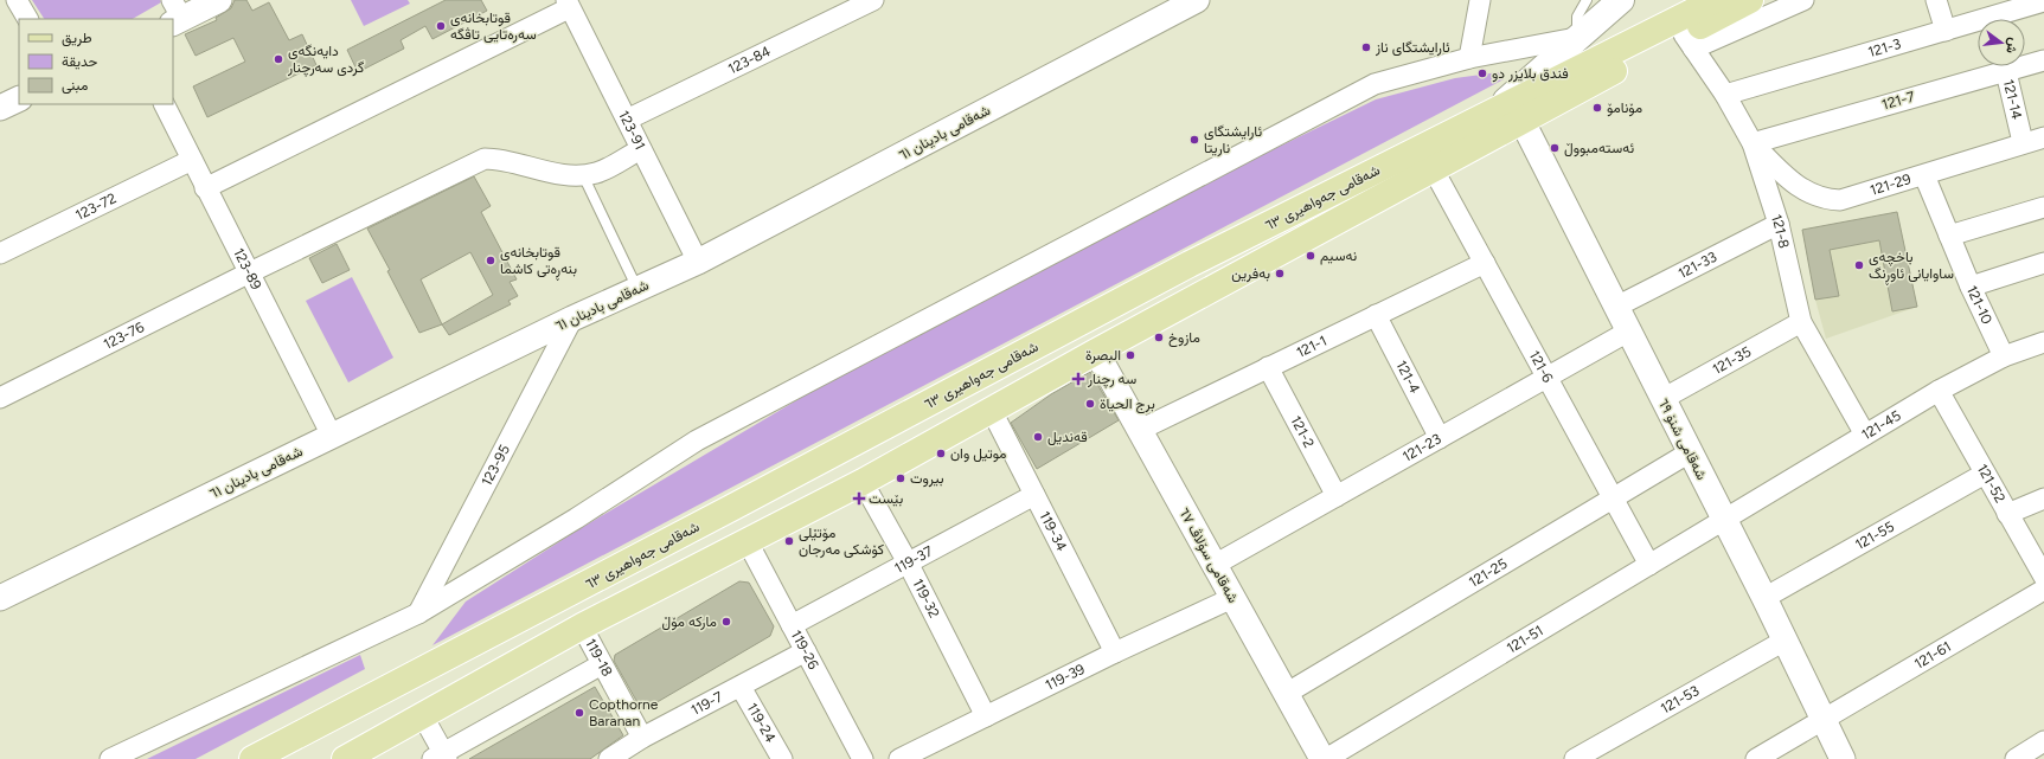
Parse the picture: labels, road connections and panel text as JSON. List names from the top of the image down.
{
  "streets": {
    "main road": ["شەقامی جەواهیری ٦٣"],
    "street": [
      "121-3",
      "123-84",
      "121-14",
      "121-7",
      "123-91",
      "شەقامی بادینان ٦١",
      "121-29",
      "123-72",
      "121-8",
      "121-33",
      "123-89",
      "121-10",
      "123-76",
      "121-1",
      "121-35",
      "121-6",
      "121-4",
      "121-45",
      "121-2",
      "شەقامی شنۆ ٦٩",
      "121-23",
      "123-95",
      "121-52",
      "119-34",
      "121-55",
      "شەقامی سۆلاڤ ٦٧",
      "119-37",
      "121-25",
      "119-32",
      "121-51",
      "119-26",
      "121-61",
      "119-18",
      "119-39",
      "121-53",
      "119-7",
      "119-24"
    ]
  },
  "crossings": [
    ["121-3", "121-8"],
    ["123-84", "123-91"],
    ["121-14", "121-29"],
    ["121-7", "121-29"],
    ["121-7", "121-8"],
    ["123-91", "شەقامی بادینان ٦١"],
    ["شەقامی بادینان ٦١", "123-89"],
    ["شەقامی بادینان ٦١", "123-95"],
    ["121-29", "121-8"],
    ["121-29", "121-10"],
    ["شەقامی جەواهیری ٦٣", "121-8"],
    ["شەقامی جەواهیری ٦٣", "121-6"],
    ["شەقامی جەواهیری ٦٣", "شەقامی شنۆ ٦٩"],
    ["شەقامی جەواهیری ٦٣", "119-34"],
    ["شەقامی جەواهیری ٦٣", "شەقامی سۆلاڤ ٦٧"],
    ["شەقامی جەواهیری ٦٣", "119-32"],
    ["شەقامی جەواهیری ٦٣", "119-26"],
    ["شەقامی جەواهیری ٦٣", "119-18"],
    ["123-72", "123-89"],
    ["121-8", "121-33"],
    ["121-8", "121-35"],
    ["121-8", "121-45"],
    ["121-33", "شەقامی شنۆ ٦٩"],
    ["123-89", "123-76"],
    ["121-10", "121-45"],
    ["121-1", "121-6"],
    ["121-1", "121-4"],
    ["121-1", "121-2"],
    ["121-1", "شەقامی سۆلاڤ ٦٧"],
    ["121-35", "شەقامی شنۆ ٦٩"],
    ["121-6", "121-23"],
    ["121-6", "121-25"],
    ["121-6", "121-51"],
    ["121-4", "121-23"],
    ["121-45", "شەقامی شنۆ ٦٩"],
    ["121-45", "121-52"],
    ["121-45", "121-51"],
    ["121-2", "121-23"],
    ["شەقامی شنۆ ٦٩", "121-23"],
    ["شەقامی شنۆ ٦٩", "121-55"],
    ["شەقامی شنۆ ٦٩", "121-25"],
    ["شەقامی شنۆ ٦٩", "121-51"],
    ["شەقامی شنۆ ٦٩", "121-61"],
    ["شەقامی شنۆ ٦٩", "121-53"],
    ["121-23", "شەقامی سۆلاڤ ٦٧"],
    ["121-52", "121-55"],
    ["119-34", "119-37"],
    ["119-34", "119-39"],
    ["شەقامی سۆلاڤ ٦٧", "121-25"],
    ["شەقامی سۆلاڤ ٦٧", "119-39"],
    ["119-37", "119-32"],
    ["119-37", "119-26"],
    ["119-32", "119-39"],
    ["119-26", "119-7"],
    ["119-18", "119-7"],
    ["119-7", "119-24"]
  ],
  "places": {
    "other": [
      "قوتابخانەی سەرەتایی تاڤگە",
      "ئارایشتگای ناز",
      "دایەنگەی گردی سەرچنار",
      "فندق بلايزر دو",
      "مۆنامۆ",
      "ئارایشتگای ناریتا",
      "ئەستەمبووڵ",
      "نەسیم",
      "قوتابخانەی بنەڕەتی کاشما",
      "باخچەی ساوایانی ئاوڕنگ",
      "بەفرین",
      "مازوخ",
      "البصرة",
      "برج الحياة",
      "قەندیل",
      "موتيل وان",
      "بیروت",
      "مۆتێلی کۆشکی مەرجان",
      "مارکە مۆڵ",
      "Copthorne Baranan"
    ],
    "health": ["سه رچنار", "بێست"]
  },
  "legend": ["طريق", "حديقة", "مبنى"],
  "north": "right"
}
